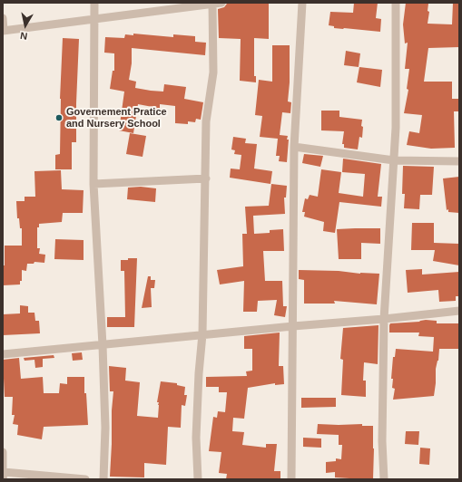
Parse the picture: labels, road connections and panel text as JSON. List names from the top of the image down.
{
  "places": ["Governement Pratice and Nursery School"],
  "north": "bottom"
}
